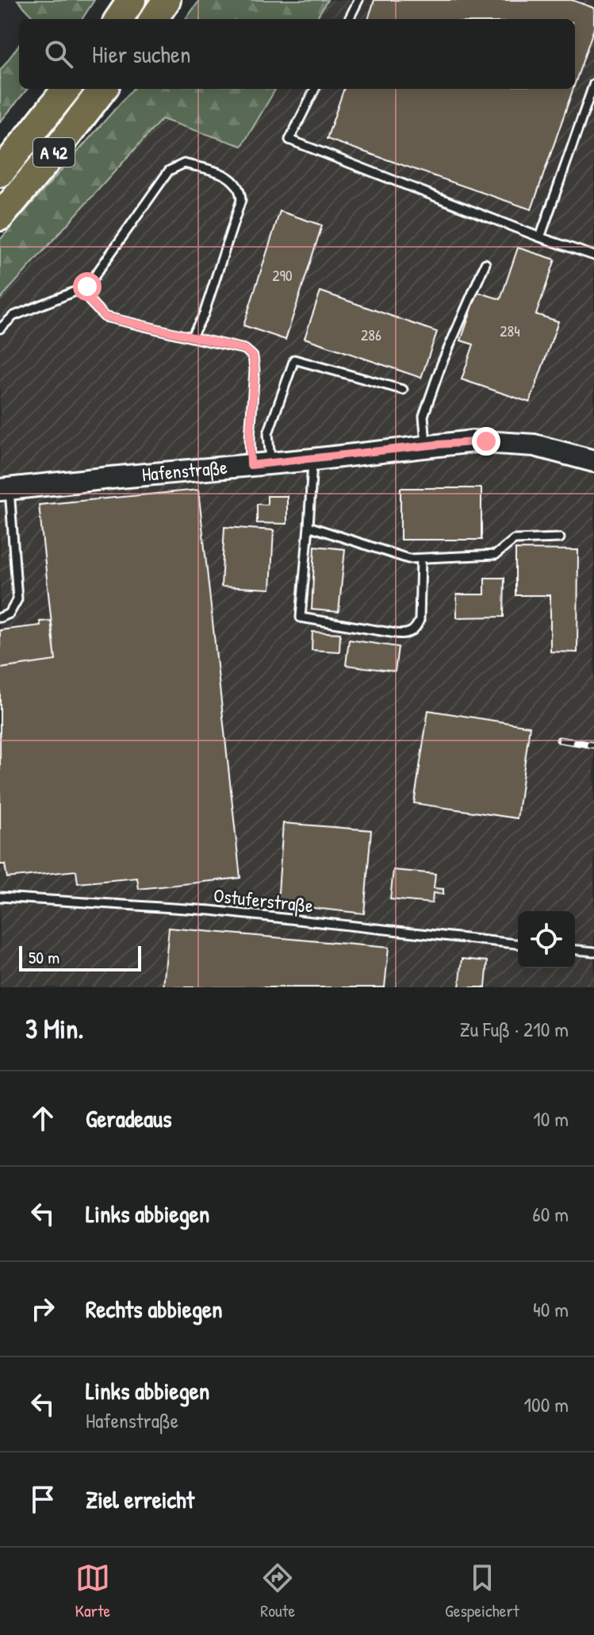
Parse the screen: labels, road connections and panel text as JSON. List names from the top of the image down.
{
  "streets": {
    "highway": ["A 42"],
    "street": ["Hafenstraße"],
    "lane": ["Ostuferstraße"]
  },
  "house_numbers": ["290", "284", "286"],
  "scale_bar": "50 m",
  "page": {
    "search": "Hier suchen",
    "scale": "50 m",
    "heading": ["3 Min.", "Zu Fuß · 210 m"],
    "list": [
      ["Geradeaus", "10 m"],
      ["Links abbiegen", "60 m"],
      ["Rechts abbiegen", "40 m"],
      ["Links abbiegen", "Hafenstraße", "100 m"],
      "Ziel erreicht"
    ],
    "nav": ["Karte", "Route", "Gespeichert"]
  }
}
